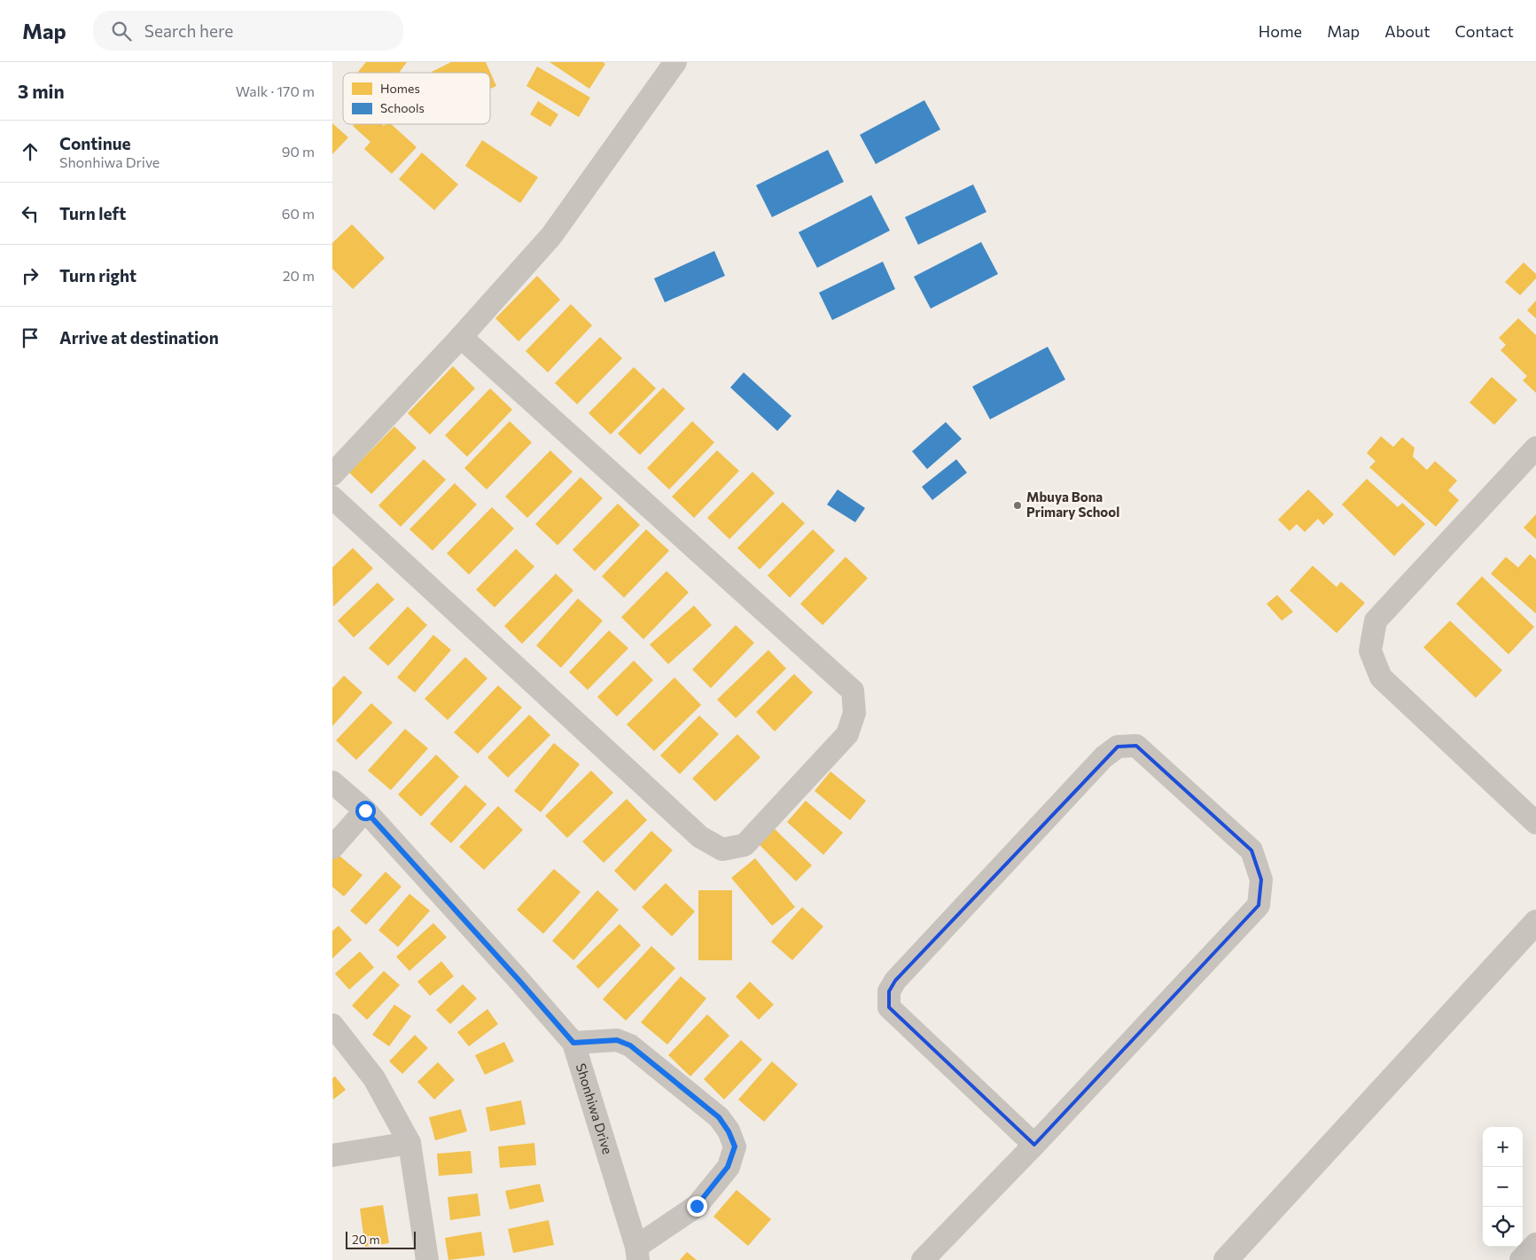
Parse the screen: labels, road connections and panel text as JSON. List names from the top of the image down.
{
  "streets": {
    "street": ["Shonhiwa Drive"]
  },
  "places": ["Mbuya Bona Primary School"],
  "legend": ["Homes", "Schools"],
  "scale_bar": "20 m",
  "page": {
    "header": "Map",
    "search": "Search here",
    "nav": [
      "Home",
      "Map",
      "About",
      "Contact"
    ],
    "heading": ["3 min", "Walk · 170 m"],
    "list": [
      ["Continue", "Shonhiwa Drive", "90 m"],
      ["Turn left", "60 m"],
      ["Turn right", "20 m"],
      "Arrive at destination"
    ],
    "map_buttons": ["+", "−"],
    "scale": "20 m"
  }
}
